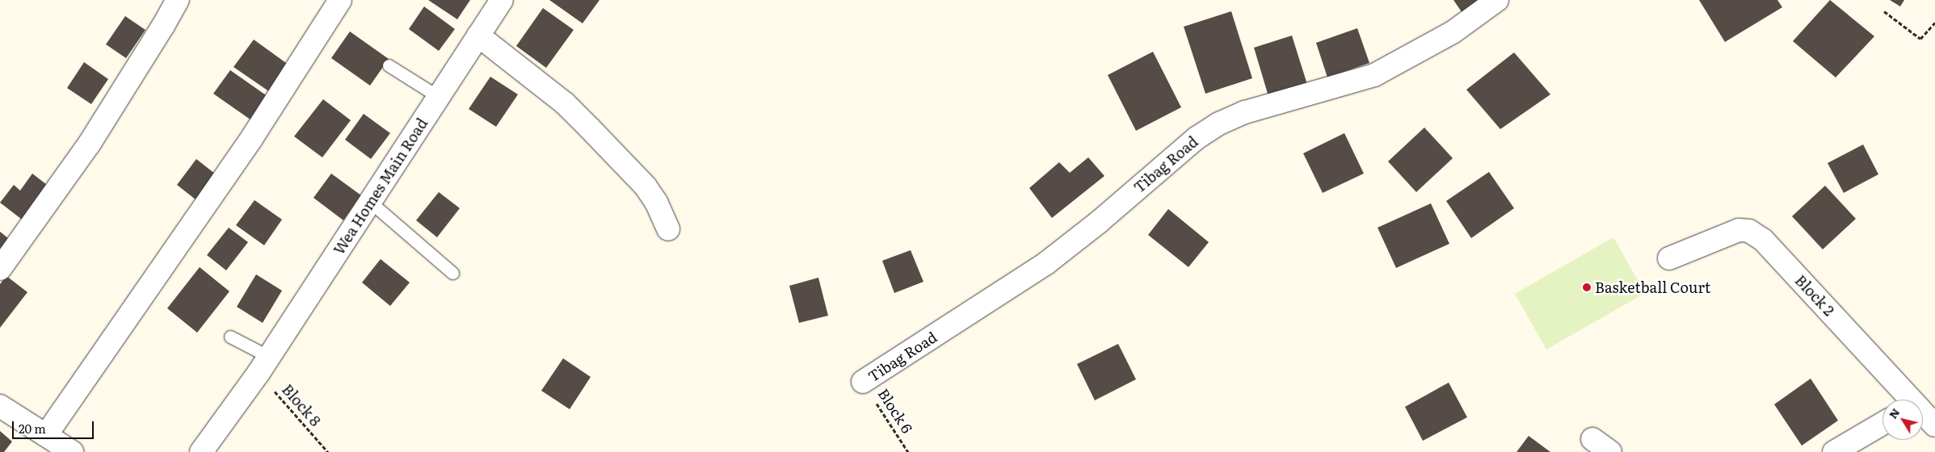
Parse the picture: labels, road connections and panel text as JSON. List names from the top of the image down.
{
  "streets": {
    "street": ["Tibag Road", "Wea Homes Main Road", "Block 2"],
    "path": ["Block 8", "Block 6"]
  },
  "crossings": [
    ["Tibag Road", "Block 6"],
    ["Wea Homes Main Road", "Block 8"]
  ],
  "places": ["Basketball Court"],
  "scale_bar": "20 m",
  "north": "top left"
}
